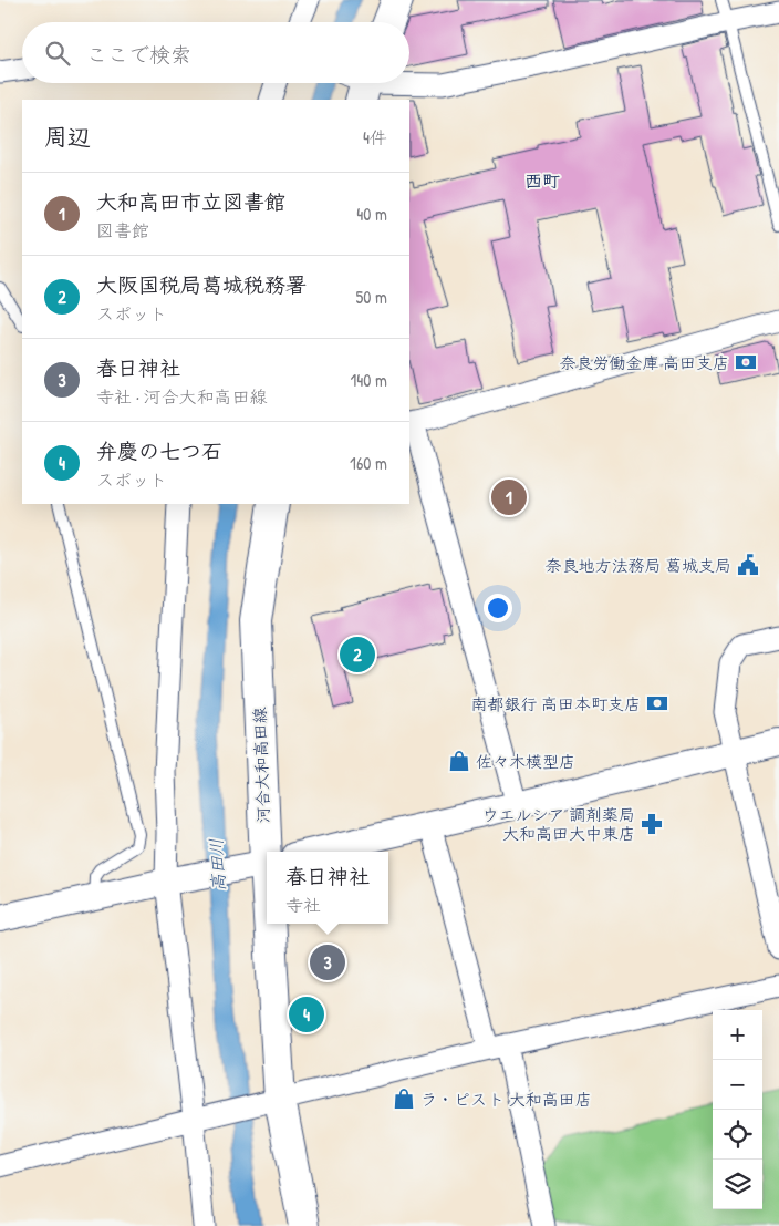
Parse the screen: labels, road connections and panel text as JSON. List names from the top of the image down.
{
  "streets": {
    "main road": ["河合大和高田線"]
  },
  "districts": ["西町"],
  "water": ["高田川"],
  "places": {
    "bank": ["奈良労働金庫 高田支店", "南都銀行 高田本町支店"],
    "public building": ["奈良地方法務局 葛城支局"],
    "shop": ["佐々木模型店", "ラ・ピスト 大和高田店"],
    "pharmacy": ["ウエルシア 調剤薬局 大和高田大中東店"]
  },
  "page": {
    "search": "ここで検索",
    "heading": ["周辺", "4件"],
    "list": [
      {
        "mark": "1",
        "name": "大和高田市立図書館",
        "note": "図書館",
        "value": "40 m"
      },
      {
        "mark": "2",
        "name": "大阪国税局葛城税務署",
        "note": "スポット",
        "value": "50 m"
      },
      {
        "mark": "3",
        "name": "春日神社",
        "note": "寺社 · 河合大和高田線",
        "value": "140 m"
      },
      {
        "mark": "4",
        "name": "弁慶の七つ石",
        "note": "スポット",
        "value": "160 m"
      }
    ],
    "pins": [
      "1",
      "2",
      "3",
      "4"
    ],
    "popup": ["春日神社", "寺社"],
    "map_buttons": ["+", "−"]
  }
}
